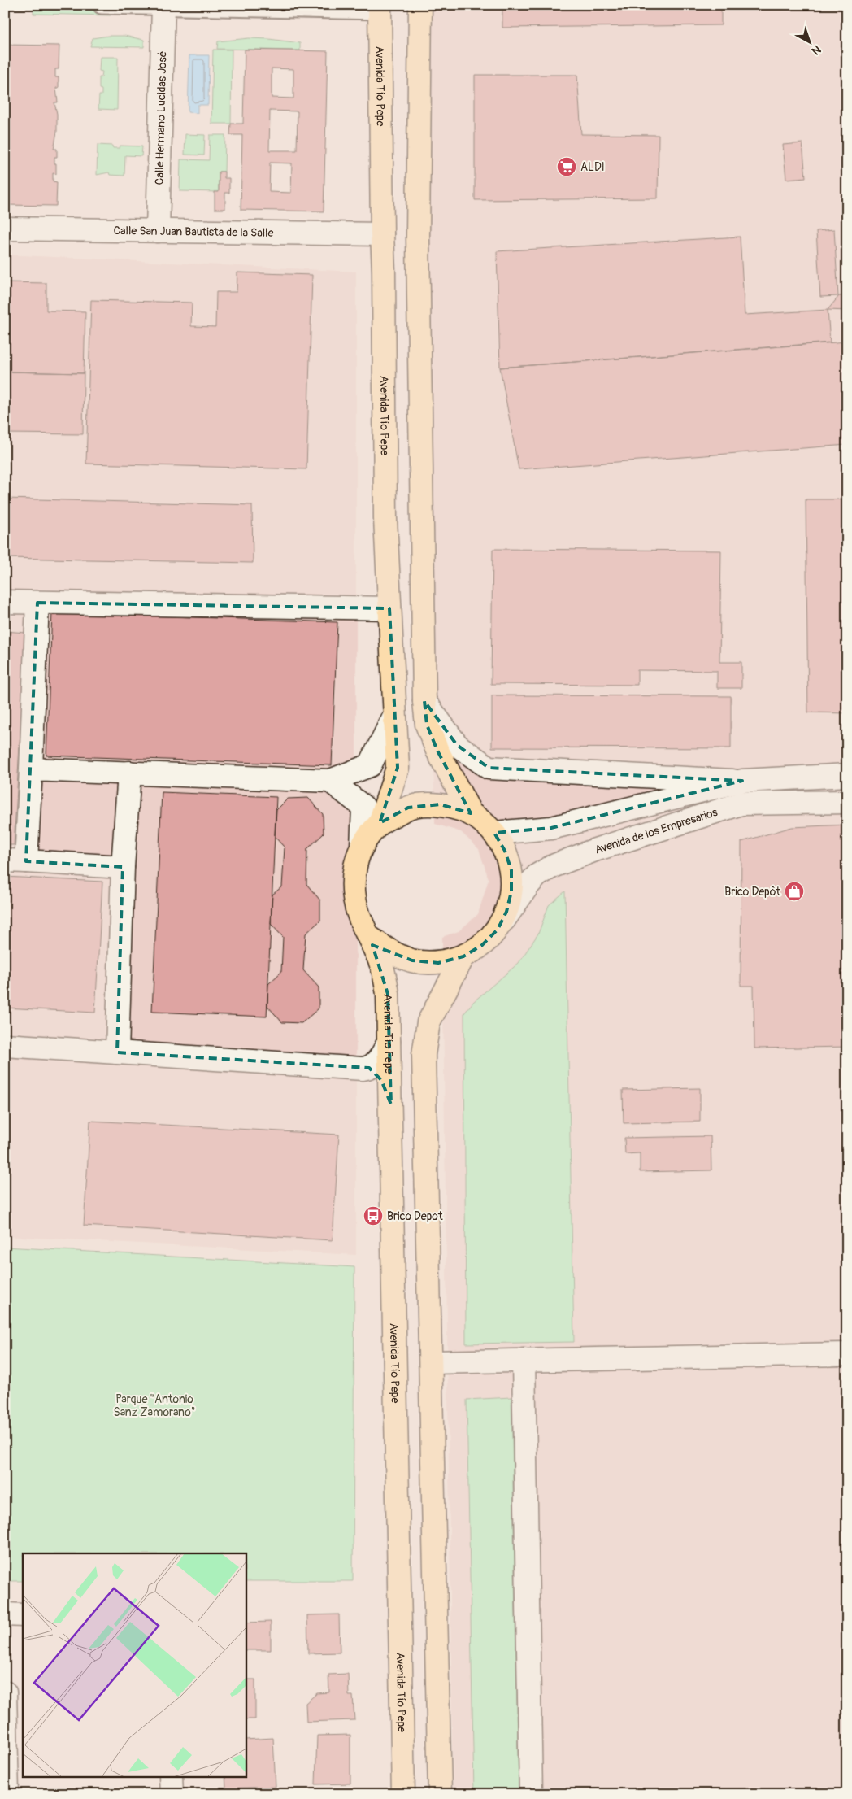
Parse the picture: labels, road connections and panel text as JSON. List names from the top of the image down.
{
  "streets": {
    "main road": ["Avenida Tío Pepe"],
    "street": ["Calle Hermano Lucidas José", "Calle San Juan Bautista de la Salle", "Avenida de los Empresarios"]
  },
  "crossings": [
    ["Avenida Tío Pepe", "Calle San Juan Bautista de la Salle"],
    ["Calle Hermano Lucidas José", "Calle San Juan Bautista de la Salle"]
  ],
  "parks": ["Parque \"Antonio Sanz Zamorano\""],
  "places": {
    "supermarket": ["ALDI"],
    "shop": ["Brico Depôt"],
    "bus stop": ["Brico Depot"]
  },
  "north": "bottom right"
}
